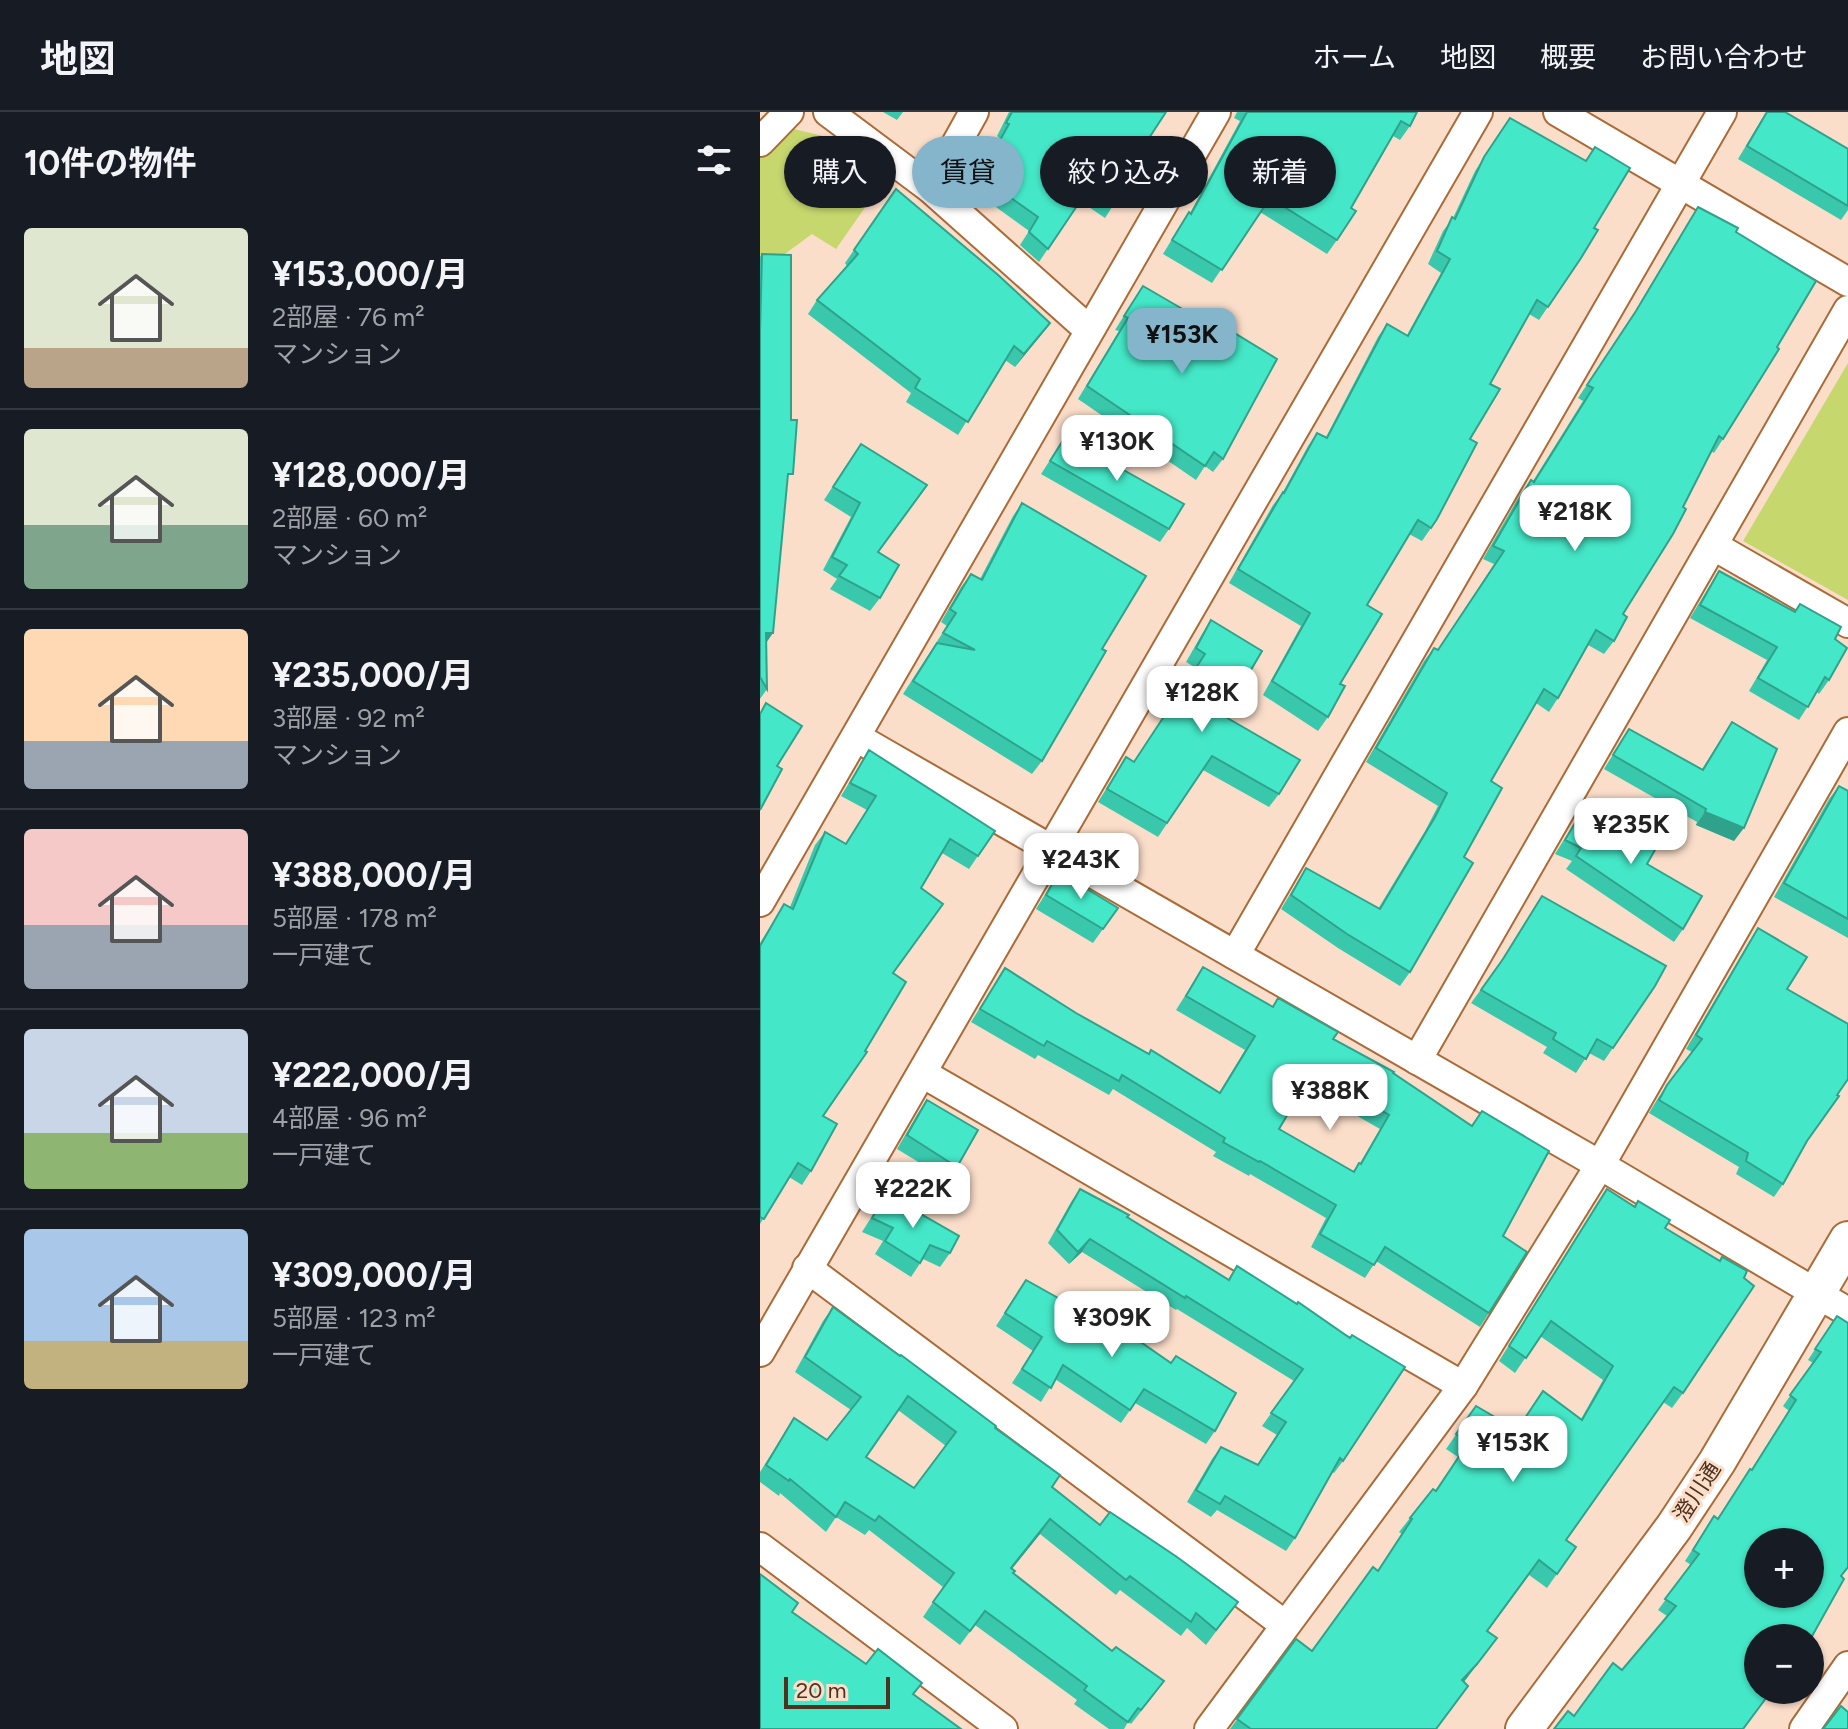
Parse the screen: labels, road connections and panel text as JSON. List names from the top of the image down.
{
  "streets": {
    "street": ["澄川通"]
  },
  "scale_bar": "20 m",
  "page": {
    "header": "地図",
    "nav": [
      "ホーム",
      "地図",
      "概要",
      "お問い合わせ"
    ],
    "heading": "10件の物件",
    "chip": [
      "購入",
      "賃貸",
      "絞り込み",
      "新着"
    ],
    "list": [
      {
        "name": "¥153,000/月",
        "note": "2部屋 · 76 m² · マンション"
      },
      {
        "name": "¥128,000/月",
        "note": "2部屋 · 60 m² · マンション"
      },
      {
        "name": "¥235,000/月",
        "note": "3部屋 · 92 m² · マンション"
      },
      {
        "name": "¥388,000/月",
        "note": "5部屋 · 178 m² · 一戸建て"
      },
      {
        "name": "¥222,000/月",
        "note": "4部屋 · 96 m² · 一戸建て"
      },
      {
        "name": "¥309,000/月",
        "note": "5部屋 · 123 m² · 一戸建て"
      }
    ],
    "price": [
      "¥153K",
      "¥130K",
      "¥218K",
      "¥128K",
      "¥235K",
      "¥243K",
      "¥388K",
      "¥222K",
      "¥309K",
      "¥153K"
    ],
    "map_buttons": ["+", "−"],
    "scale": "20 m"
  }
}
